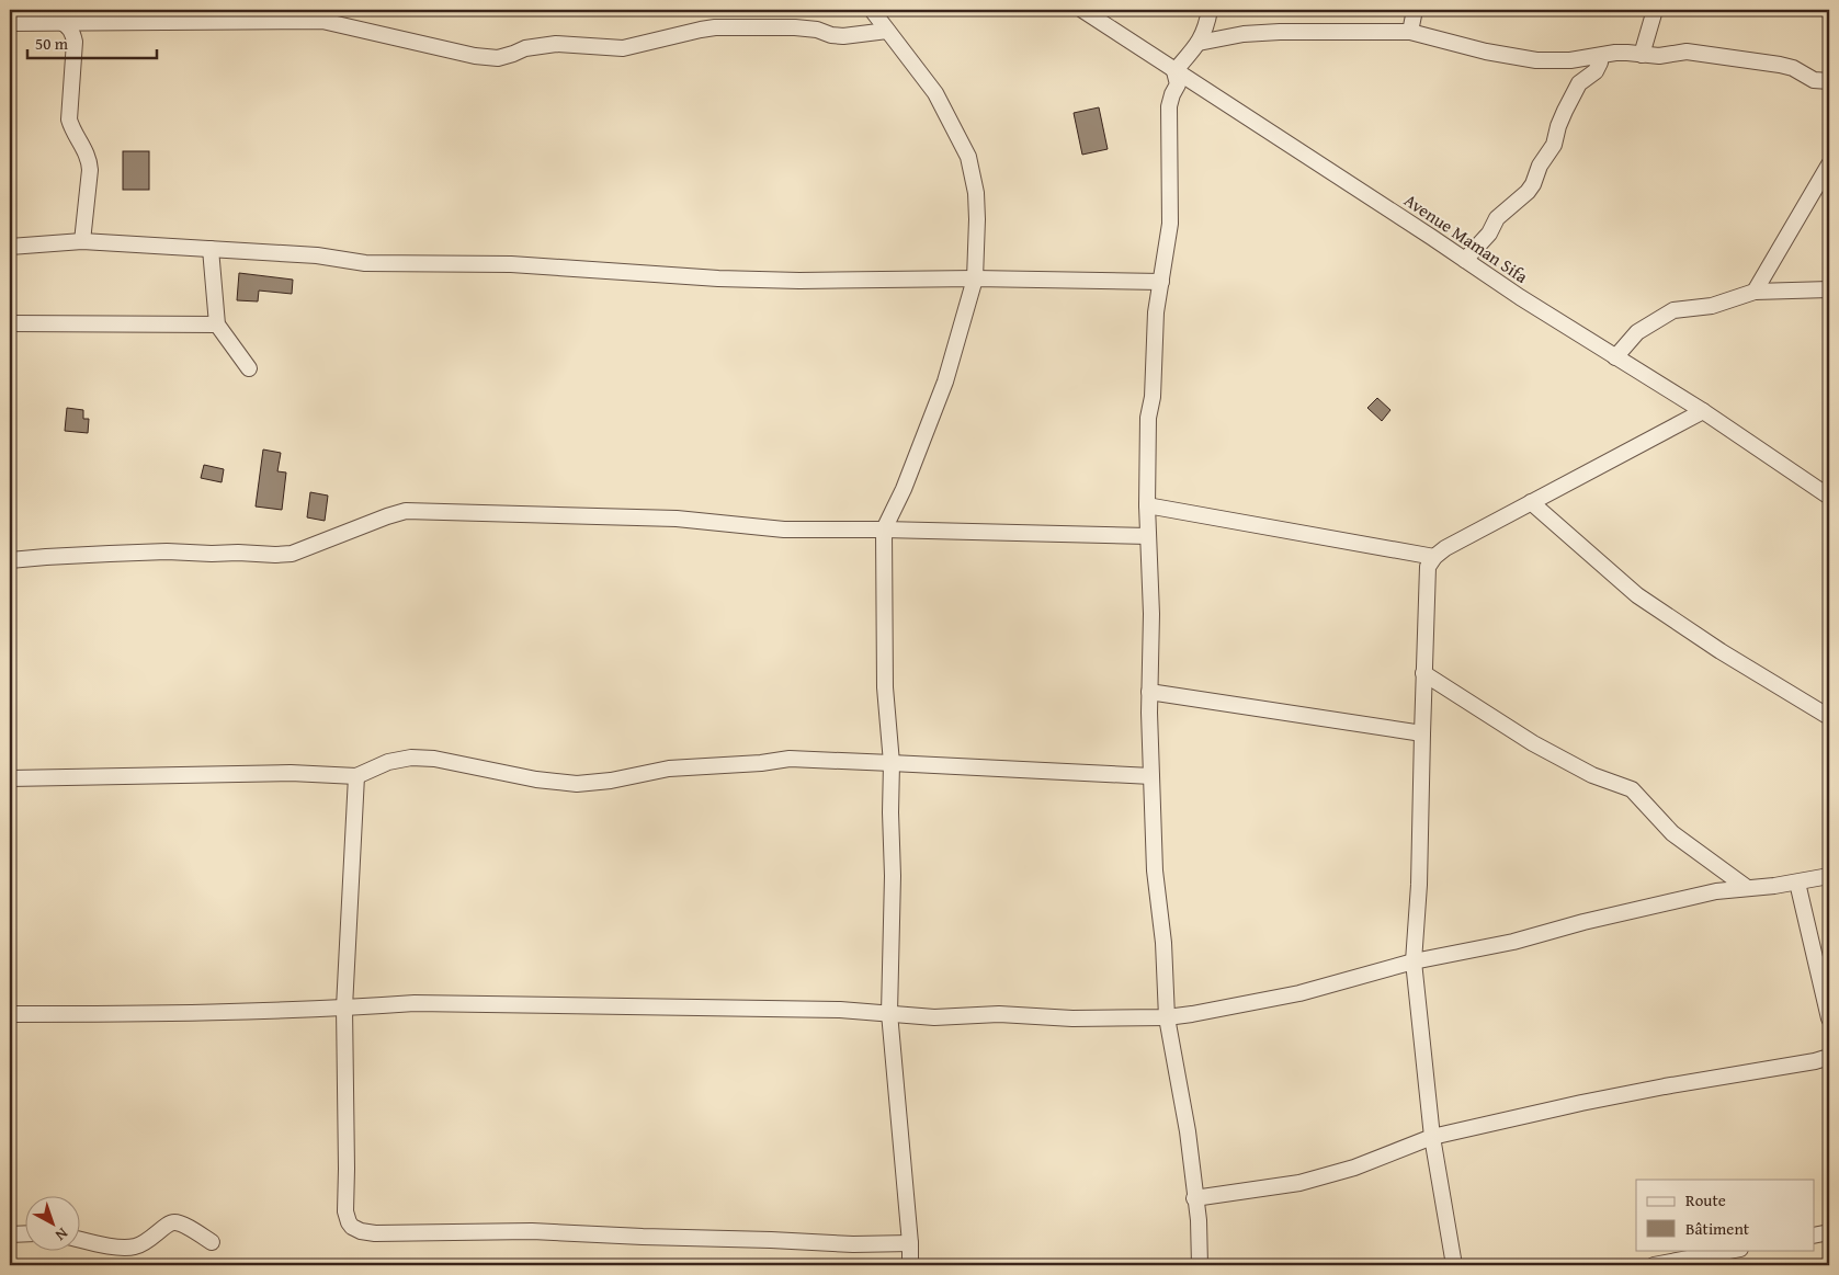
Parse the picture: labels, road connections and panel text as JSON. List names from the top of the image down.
{
  "streets": {
    "street": ["Avenue Maman Sifa"]
  },
  "legend": ["Route", "Bâtiment"],
  "scale_bar": "50 m",
  "north": "bottom right"
}
